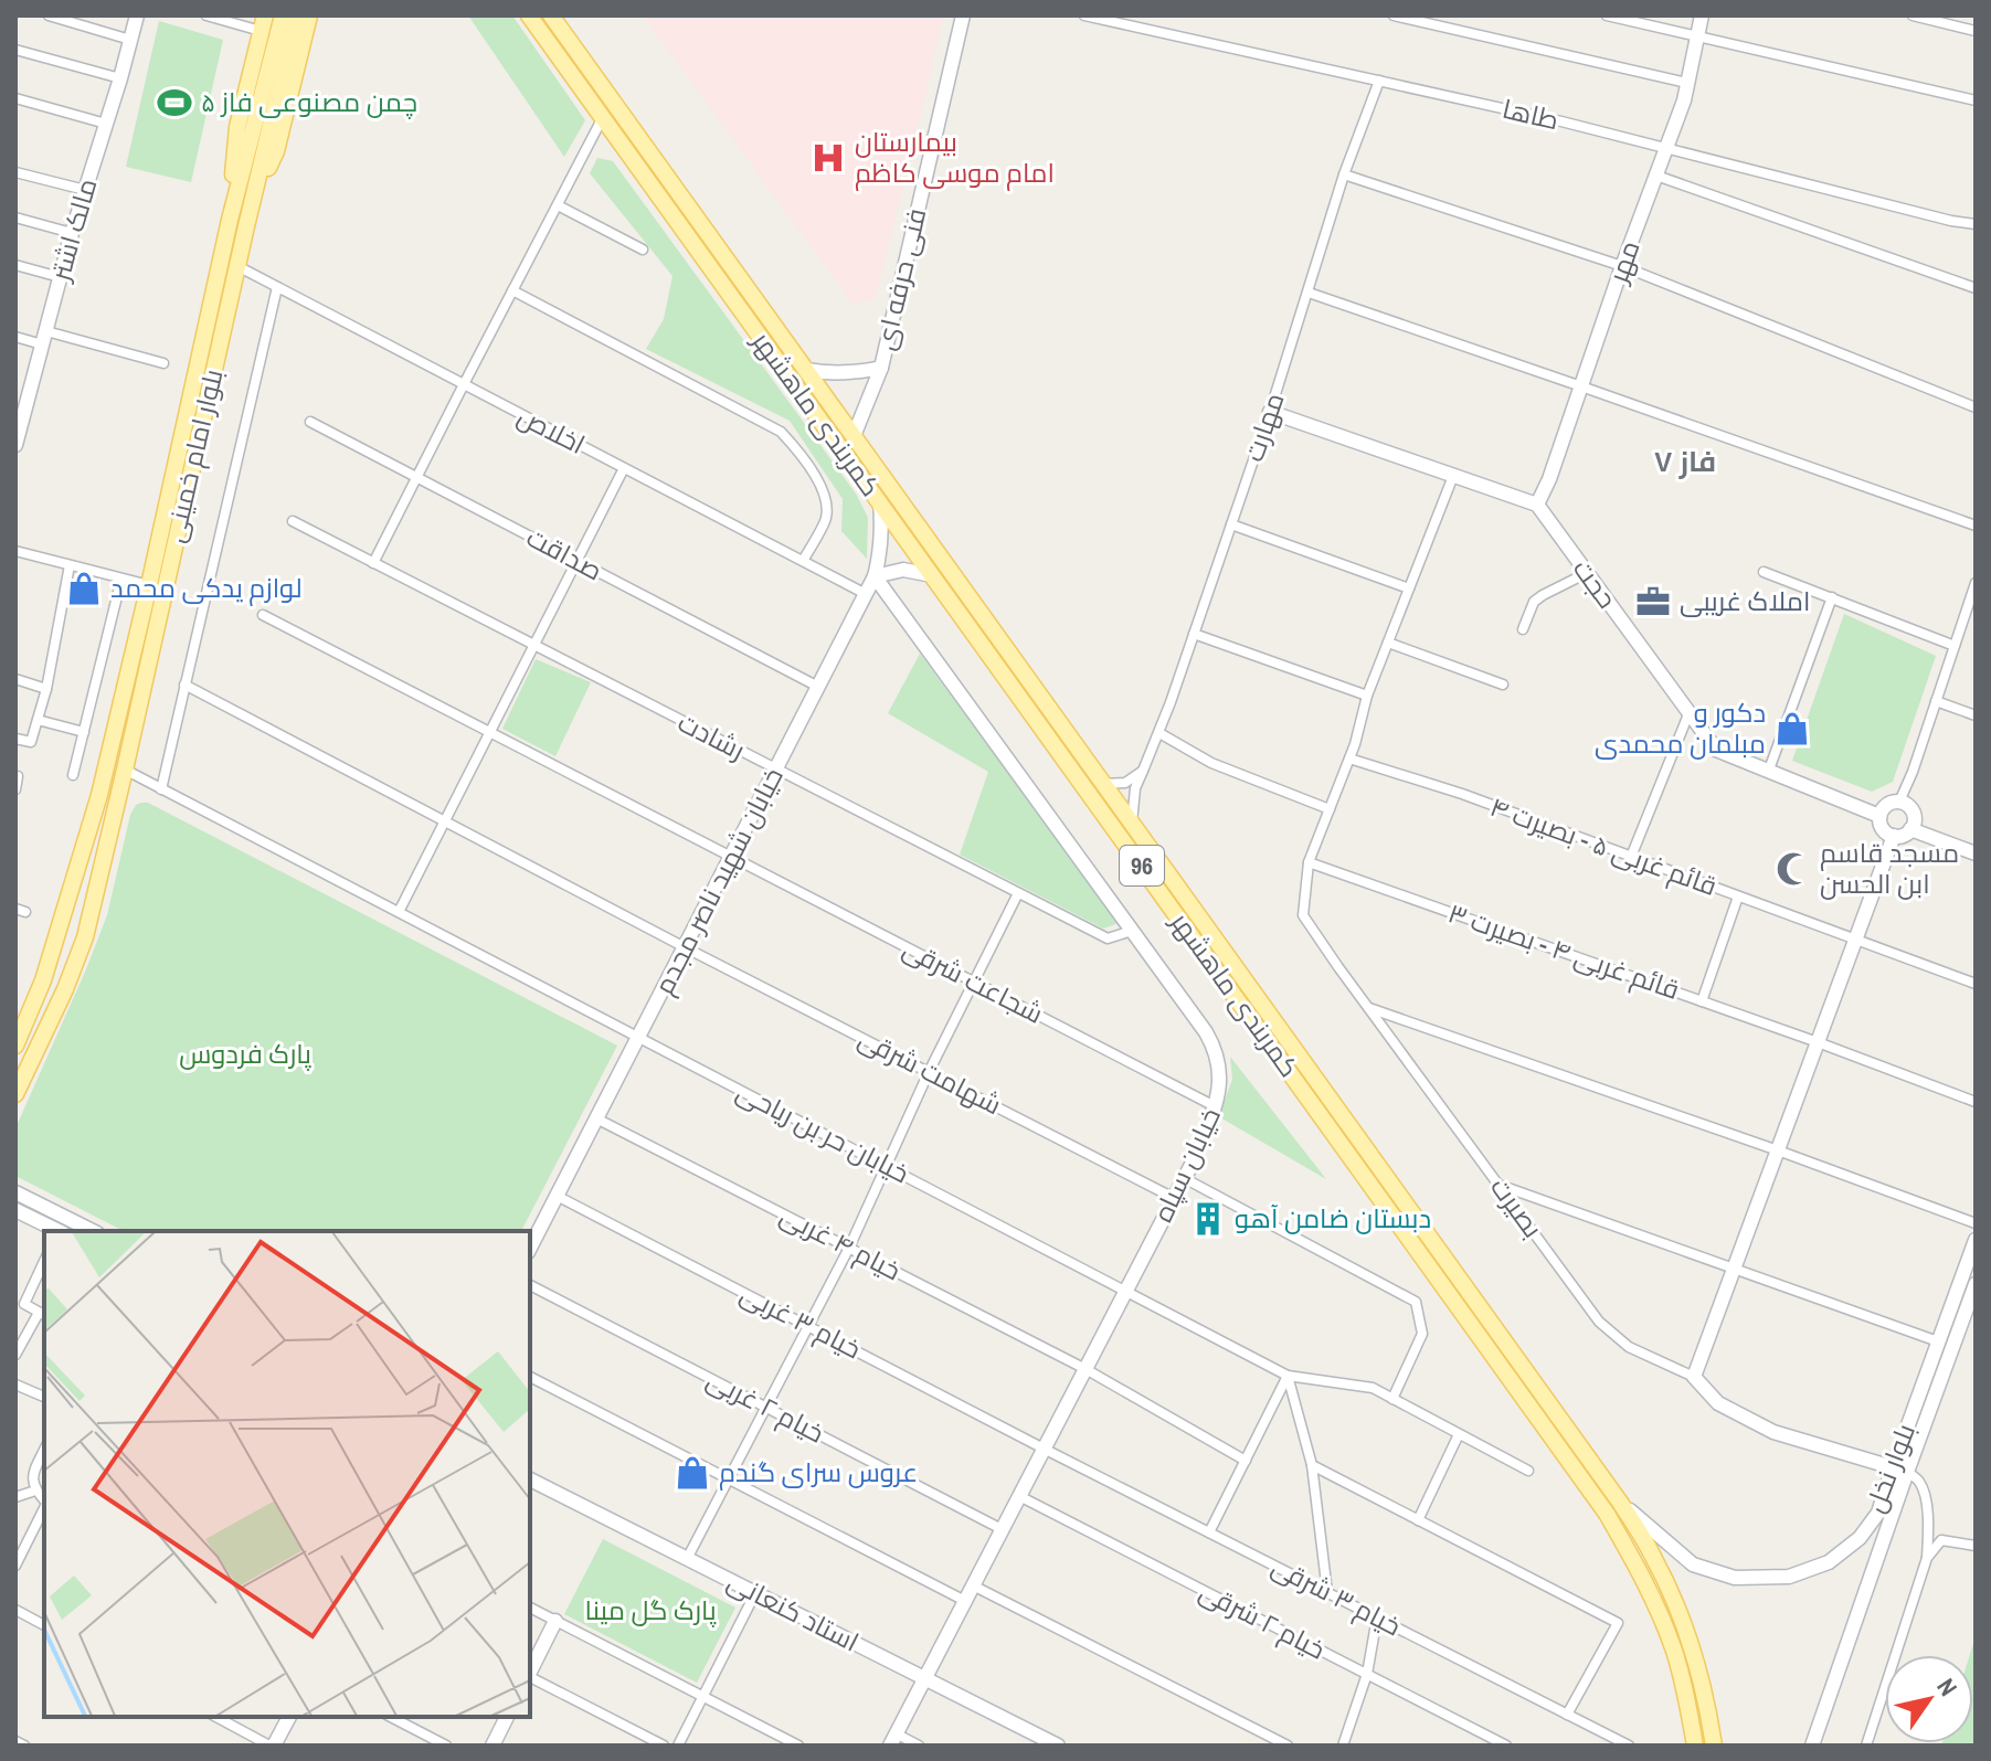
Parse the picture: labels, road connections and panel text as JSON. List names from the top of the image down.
{
  "streets": {
    "main road": ["کمربندی ماهشهر", "بلوار امام خمینی", "96"],
    "street": [
      "طاها",
      "مالک اشتر",
      "مهر",
      "فنی حرفه ای",
      "مهارت",
      "اخلاص",
      "صداقت",
      "حجت",
      "رشادت",
      "قائم غربی ۵ - بصیرت ۴",
      "خیابان شهید ناصر مجدم",
      "قائم غربی ۴ - بصیرت ۳",
      "شجاعت شرقی",
      "شهامت شرقی",
      "خیابان حر بن ریاحی",
      "خیابان سپاه",
      "بصیرت",
      "خیام ۴ غربی",
      "خیام ۳ غربی",
      "خیام ۲ غربی",
      "بلوار نخل",
      "خیام ۳ شرقی",
      "استاد کنعانی",
      "خیام ۲ شرقی"
    ]
  },
  "crossings": [
    ["طاها", "مهر"],
    ["طاها", "مهارت"],
    ["مهر", "حجت"],
    ["فنی حرفه ای", "کمربندی ماهشهر"],
    ["کمربندی ماهشهر", "مهارت"],
    ["کمربندی ماهشهر", "خیابان شهید ناصر مجدم"],
    ["کمربندی ماهشهر", "بلوار نخل"],
    ["اخلاص", "بلوار امام خمینی"],
    ["اخلاص", "خیابان شهید ناصر مجدم"],
    ["بلوار امام خمینی", "خیابان حر بن ریاحی"],
    ["صداقت", "خیابان شهید ناصر مجدم"],
    ["رشادت", "خیابان شهید ناصر مجدم"],
    ["رشادت", "خیابان سپاه"],
    ["قائم غربی ۵ - بصیرت ۴", "بصیرت"],
    ["خیابان شهید ناصر مجدم", "شجاعت شرقی"],
    ["خیابان شهید ناصر مجدم", "شهامت شرقی"],
    ["خیابان شهید ناصر مجدم", "خیابان حر بن ریاحی"],
    ["خیابان شهید ناصر مجدم", "خیابان سپاه"],
    ["خیابان شهید ناصر مجدم", "خیام ۴ غربی"],
    ["خیابان شهید ناصر مجدم", "خیام ۳ غربی"],
    ["قائم غربی ۴ - بصیرت ۳", "بصیرت"],
    ["شجاعت شرقی", "خیابان سپاه"],
    ["شهامت شرقی", "خیابان سپاه"],
    ["خیابان حر بن ریاحی", "خیابان سپاه"],
    ["خیابان سپاه", "خیام ۴ غربی"],
    ["خیابان سپاه", "خیام ۳ غربی"],
    ["خیابان سپاه", "خیام ۲ غربی"],
    ["خیابان سپاه", "خیام ۳ شرقی"],
    ["خیابان سپاه", "استاد کنعانی"],
    ["خیابان سپاه", "خیام ۲ شرقی"],
    ["خیام ۳ غربی", "خیام ۳ شرقی"]
  ],
  "districts": ["فاز ۷"],
  "parks": ["پارک فردوس", "پارک گل مینا"],
  "places": {
    "sports": ["چمن مصنوعی فاز ۵"],
    "hospital": ["بیمارستان امام موسی کاظم"],
    "shop": ["لوازم یدکی محمد", "دکور و مبلمان محمدی", "عروس سرای گندم"],
    "office": ["املاک غریبی"],
    "mosque": ["مسجد قاسم ابن الحسن"],
    "building": ["دبستان ضامن آهو"]
  },
  "north": "top right"
}
